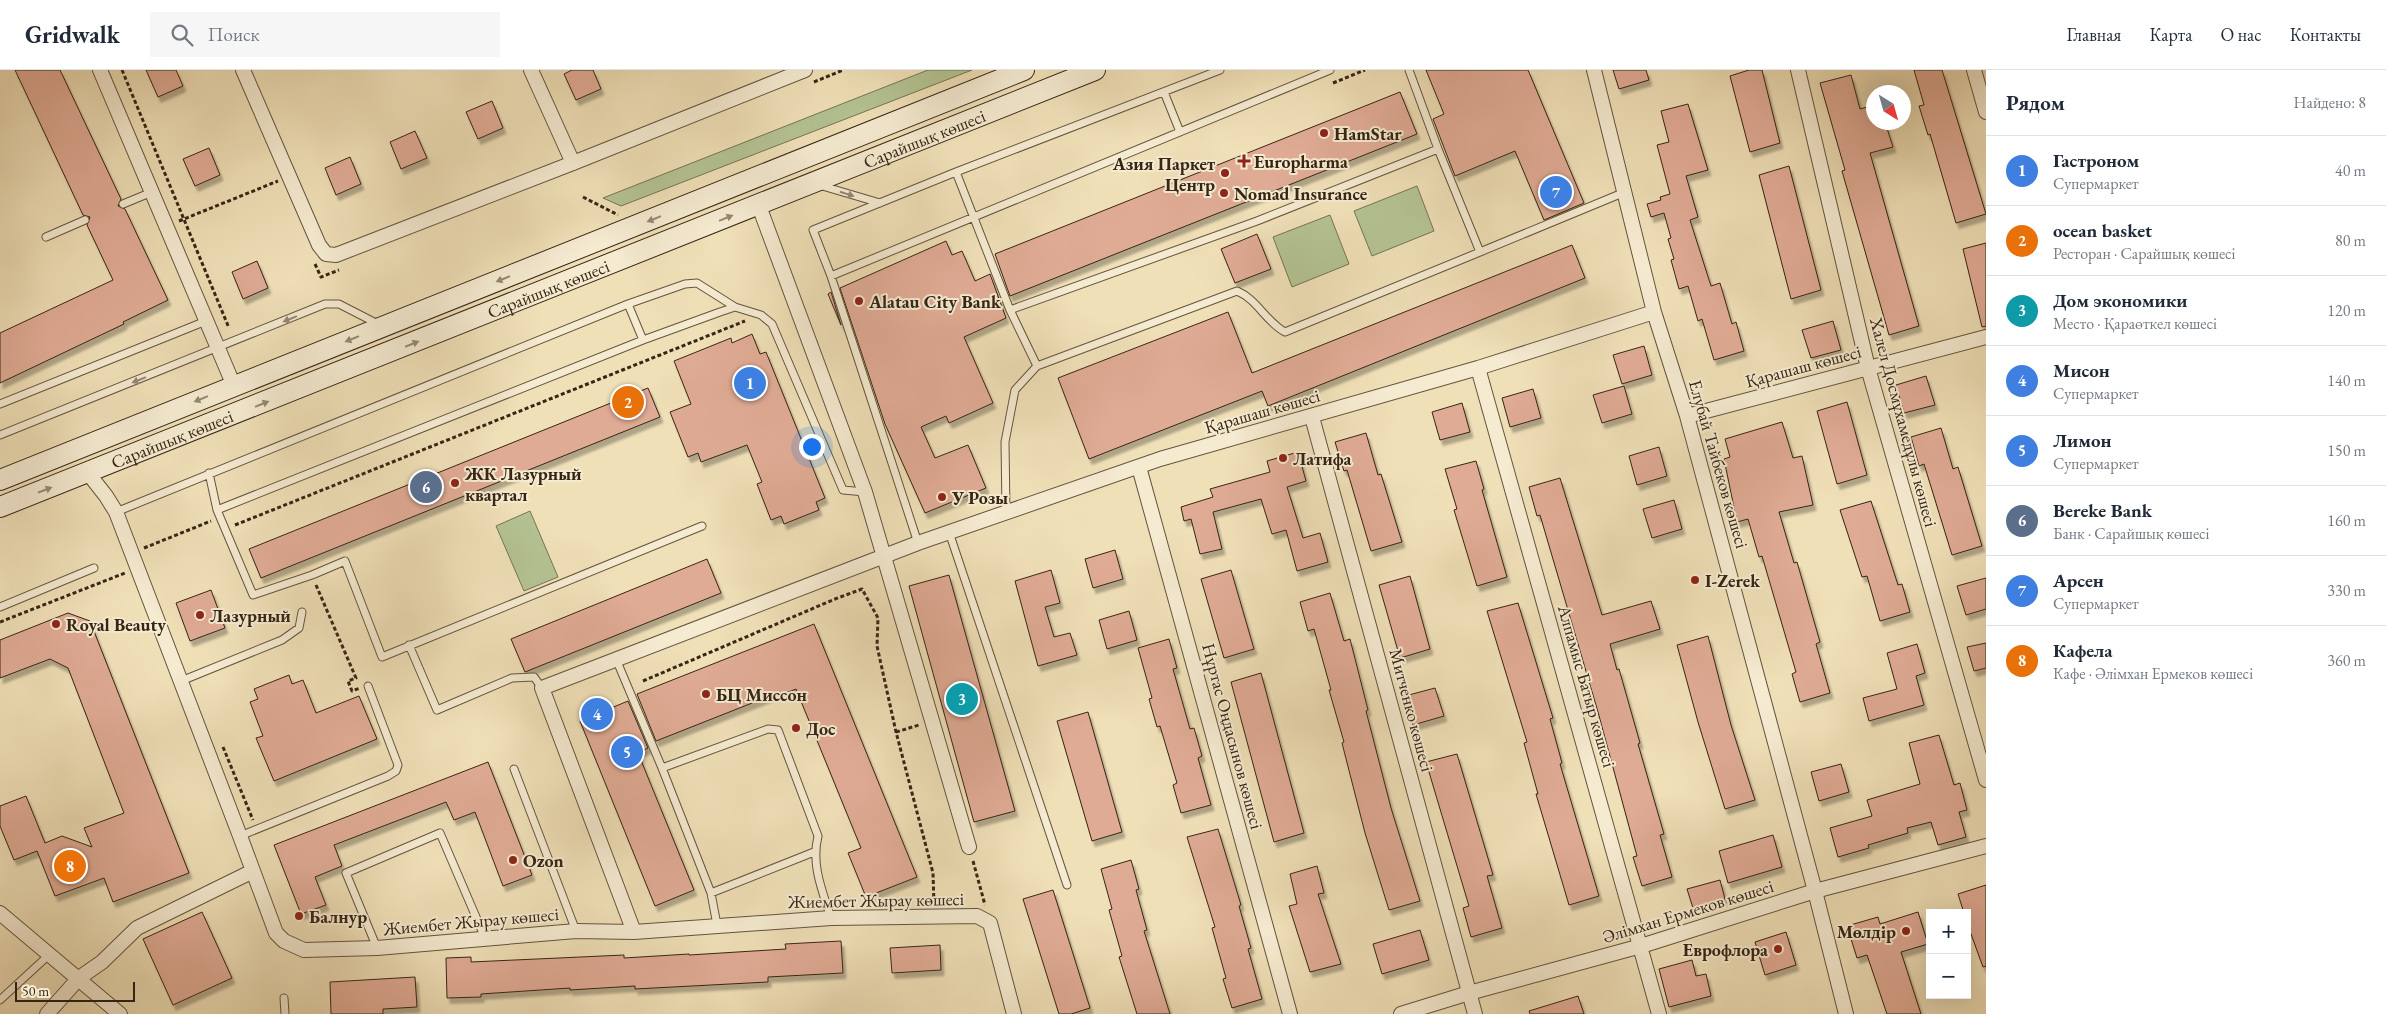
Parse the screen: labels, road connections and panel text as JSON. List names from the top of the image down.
{
  "streets": {
    "main road": ["Сарайшық көшесі"],
    "street": [
      "Қарашаш көшесі",
      "Халел Досмұхамедұлы көшесі",
      "Елубай Тайбеков көшесі",
      "Алпамыс Батыр көшесі",
      "Митченко көшесі",
      "Нұртас Оңдасынов көшесі",
      "Жиембет Жырау көшесі",
      "Әлімхан Ермеков көшесі"
    ]
  },
  "crossings": [
    ["Сарайшық көшесі", "Жиембет Жырау көшесі"],
    ["Қарашаш көшесі", "Халел Досмұхамедұлы көшесі"],
    ["Қарашаш көшесі", "Елубай Тайбеков көшесі"],
    ["Қарашаш көшесі", "Алпамыс Батыр көшесі"],
    ["Қарашаш көшесі", "Митченко көшесі"],
    ["Қарашаш көшесі", "Нұртас Оңдасынов көшесі"],
    ["Елубай Тайбеков көшесі", "Әлімхан Ермеков көшесі"],
    ["Алпамыс Батыр көшесі", "Әлімхан Ермеков көшесі"],
    ["Митченко көшесі", "Әлімхан Ермеков көшесі"]
  ],
  "places": {
    "other": [
      "HamStar",
      "Азия Паркет Центр",
      "Nomad Insurance",
      "Alatau City Bank",
      "Латифа",
      "ЖК Лазурный квартал",
      "У Розы",
      "I-Zerek",
      "Лазурный",
      "Royal Beauty",
      "БЦ Миссон",
      "Дос",
      "Ozon",
      "Балнур",
      "Мөлдір",
      "Еврофлора"
    ],
    "health": ["Europharma"]
  },
  "scale_bar": "50 m",
  "north": "bottom right",
  "page": {
    "header": "Gridwalk",
    "search": "Поиск",
    "nav": [
      "Главная",
      "Карта",
      "О нас",
      "Контакты"
    ],
    "heading": ["Рядом", "Найдено: 8"],
    "list": [
      {
        "mark": "1",
        "name": "Гастроном",
        "note": "Супермаркет",
        "value": "40 m"
      },
      {
        "mark": "2",
        "name": "ocean basket",
        "note": "Ресторан · Сарайшық көшесі",
        "value": "80 m"
      },
      {
        "mark": "3",
        "name": "Дом экономики",
        "note": "Место · Қараөткел көшесі",
        "value": "120 m"
      },
      {
        "mark": "4",
        "name": "Мисон",
        "note": "Супермаркет",
        "value": "140 m"
      },
      {
        "mark": "5",
        "name": "Лимон",
        "note": "Супермаркет",
        "value": "150 m"
      },
      {
        "mark": "6",
        "name": "Bereke Bank",
        "note": "Банк · Сарайшық көшесі",
        "value": "160 m"
      },
      {
        "mark": "7",
        "name": "Арсен",
        "note": "Супермаркет",
        "value": "330 m"
      },
      {
        "mark": "8",
        "name": "Кафела",
        "note": "Кафе · Әлімхан Ермеков көшесі",
        "value": "360 m"
      }
    ],
    "pins": [
      "7",
      "1",
      "2",
      "6",
      "3",
      "4",
      "5",
      "8"
    ],
    "map_buttons": ["+", "−"],
    "scale": "50 m"
  }
}
